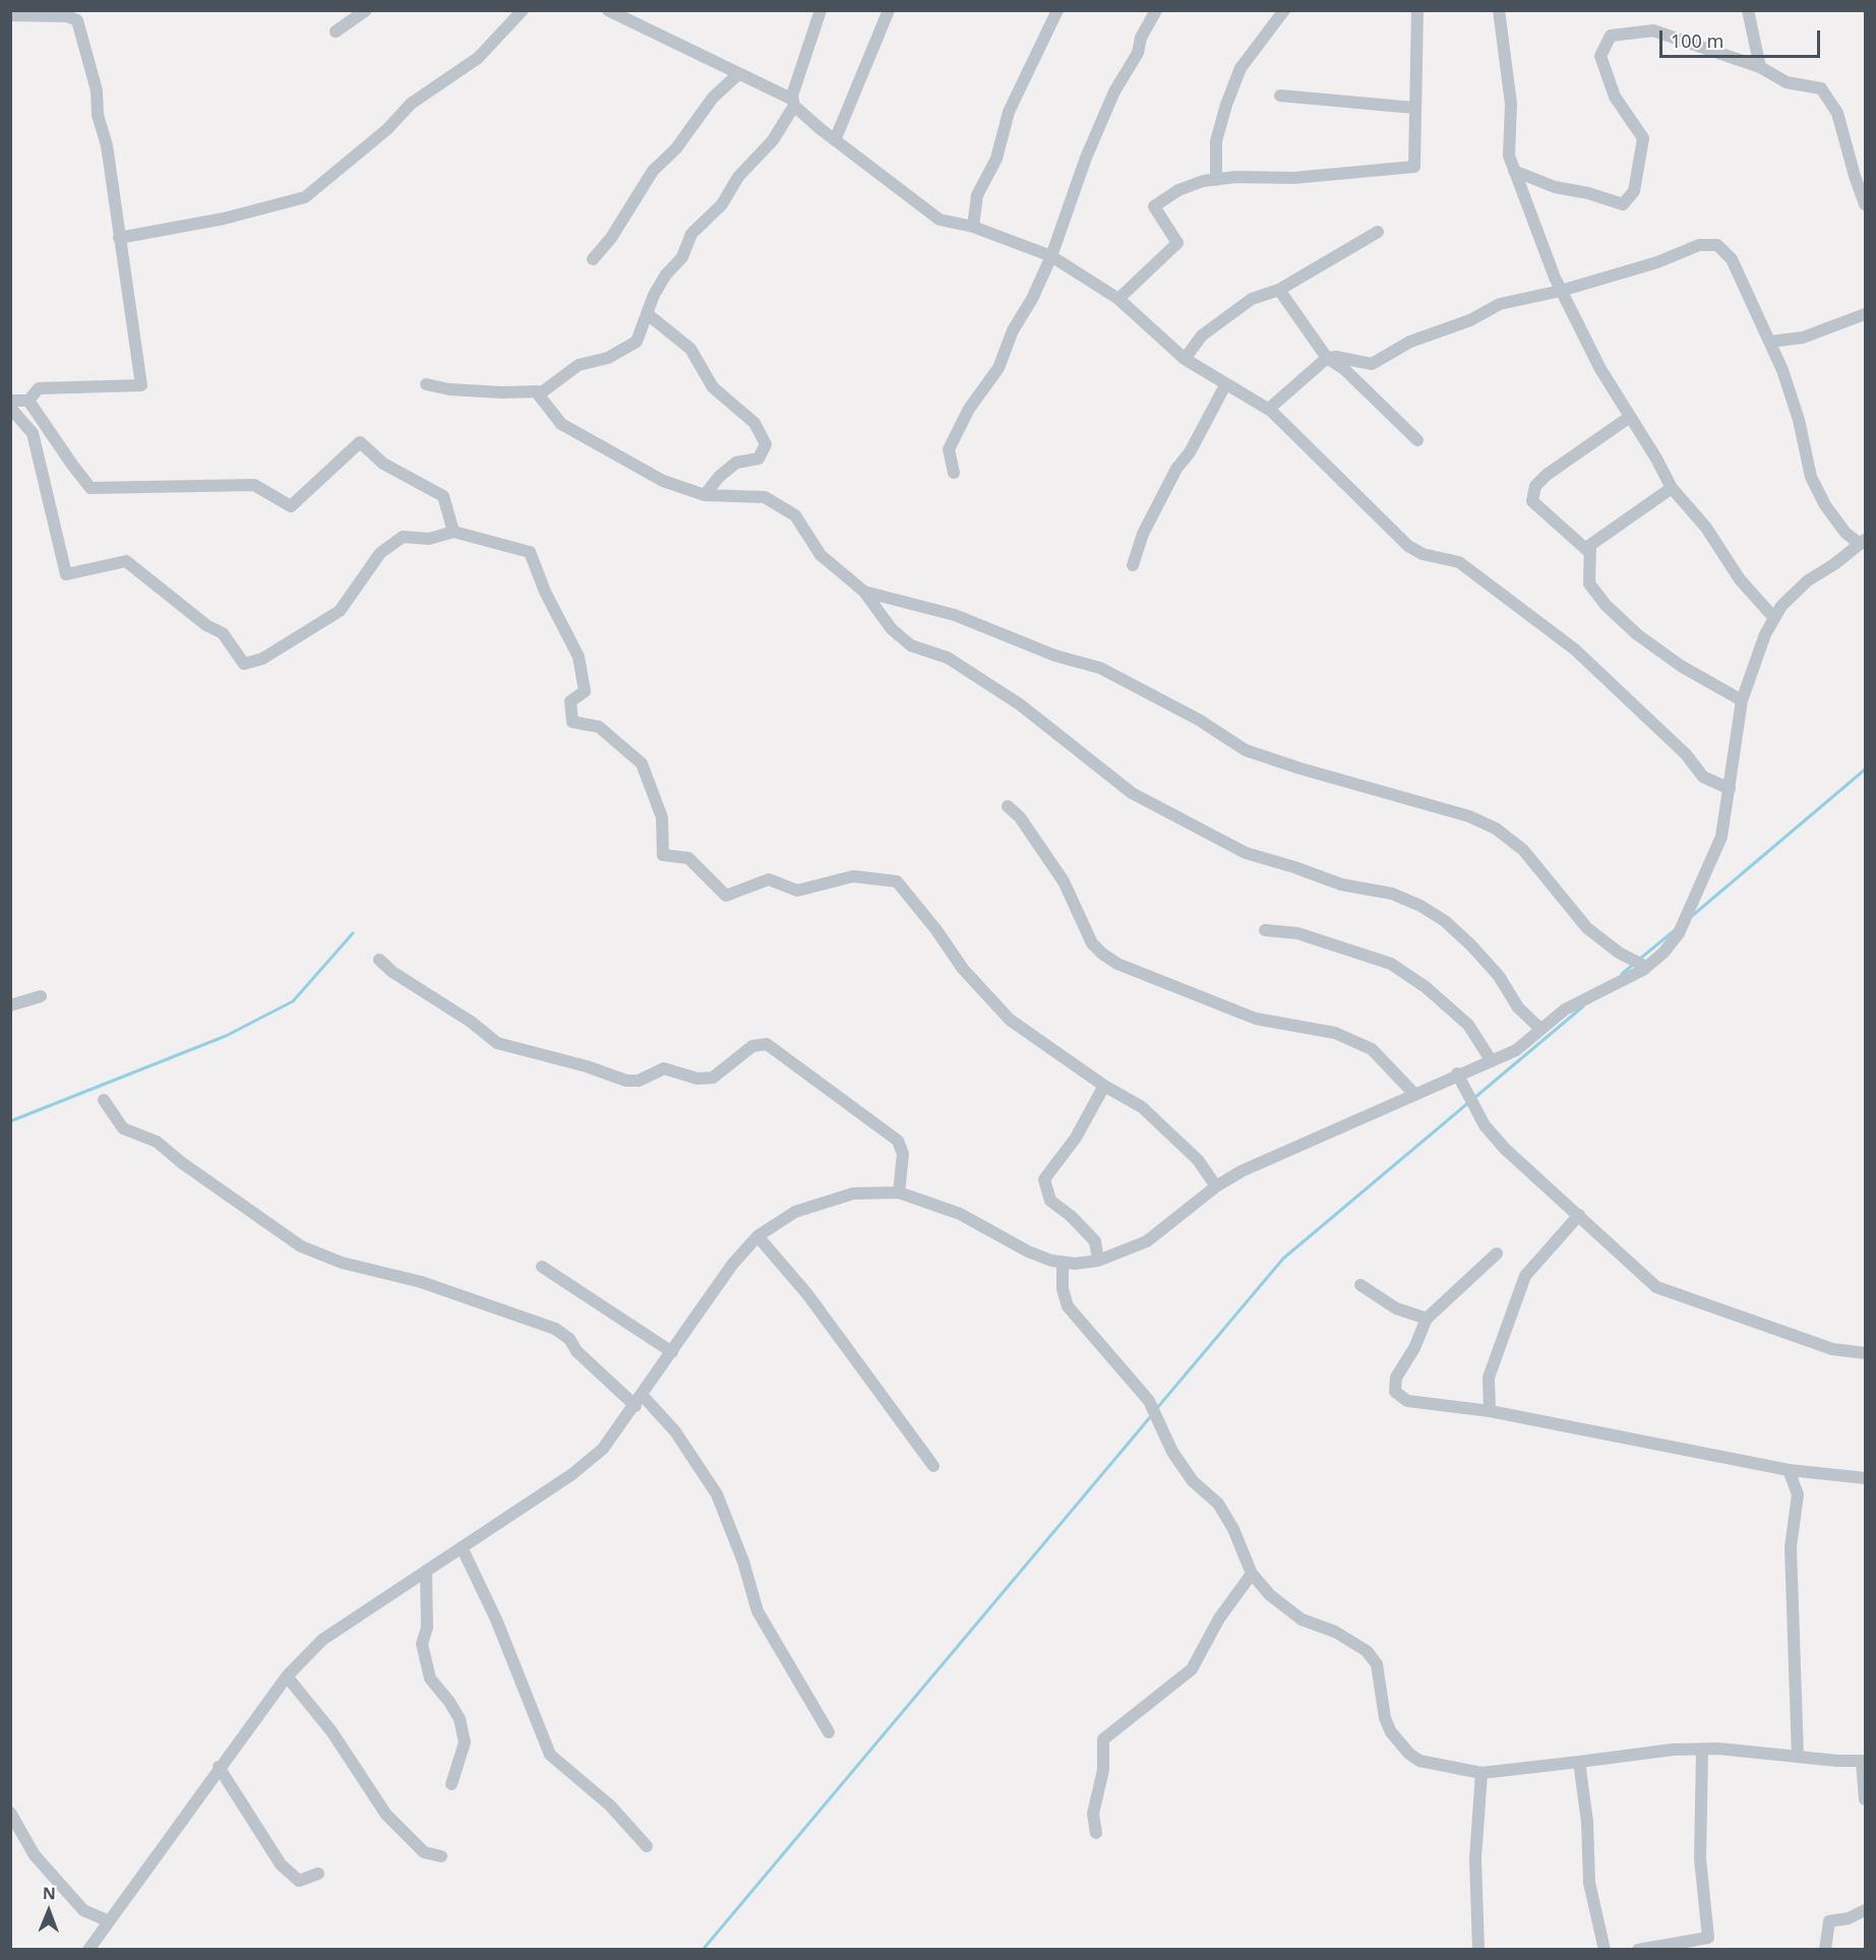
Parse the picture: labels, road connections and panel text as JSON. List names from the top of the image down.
{
  "scale_bar": "100 m",
  "north": "top"
}
